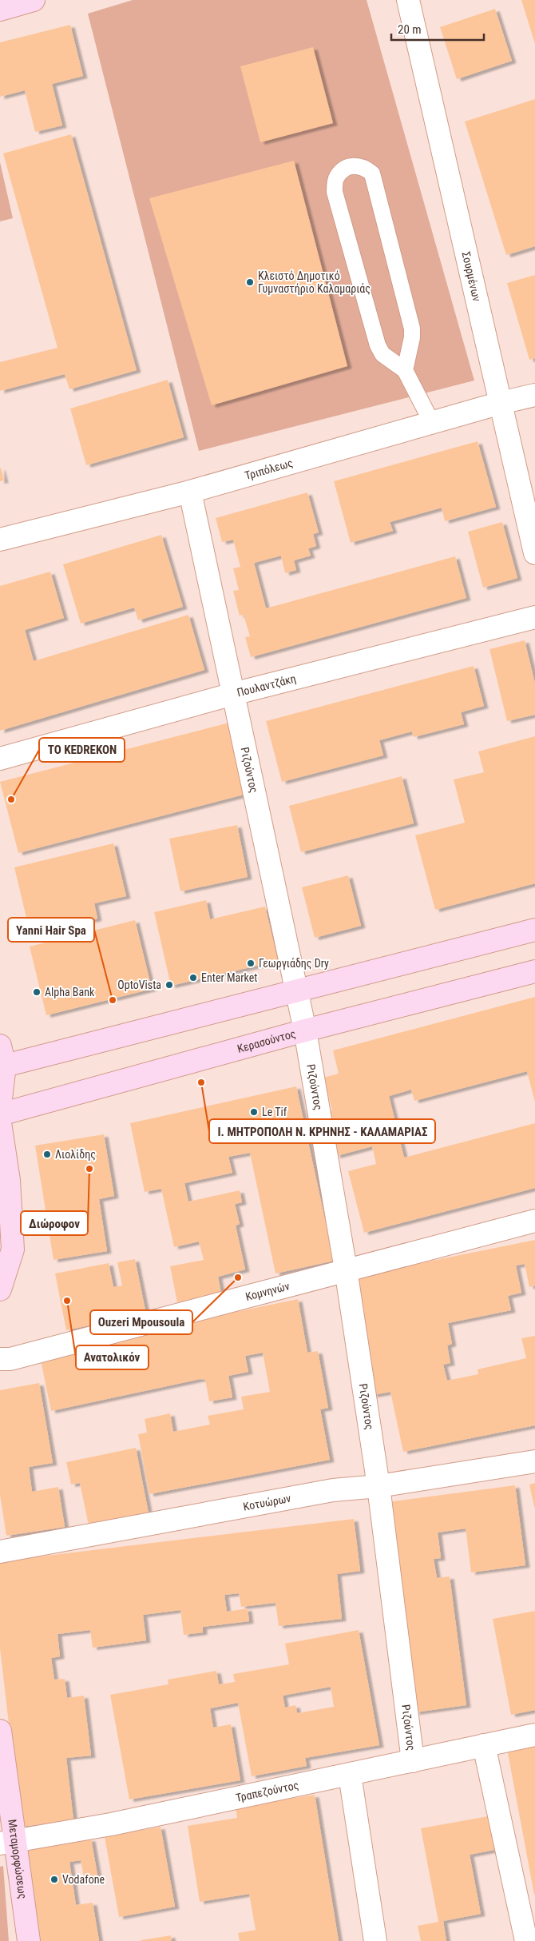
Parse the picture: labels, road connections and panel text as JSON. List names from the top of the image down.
{
  "streets": {
    "main road": ["Κερασούντος", "Μεταμορφώσεως"],
    "street": [
      "Σουρμένων",
      "Τριπόλεως",
      "Πουλαντζάκη",
      "Ριζούντος",
      "Κομνηνών",
      "Κοτυώρων",
      "Τραπεζούντος"
    ]
  },
  "crossings": [
    ["Σουρμένων", "Τριπόλεως"],
    ["Τριπόλεως", "Ριζούντος"],
    ["Πουλαντζάκη", "Ριζούντος"],
    ["Ριζούντος", "Κερασούντος"],
    ["Ριζούντος", "Κομνηνών"],
    ["Ριζούντος", "Κοτυώρων"],
    ["Ριζούντος", "Τραπεζούντος"],
    ["Τραπεζούντος", "Μεταμορφώσεως"]
  ],
  "places": [
    "Κλειστό Δημοτικό Γυμναστήριο Καλαμαριάς",
    "TO KEDREKON",
    "Γεωργιάδης Dry",
    "Enter Market",
    "OptoVista",
    "Alpha Bank",
    "Yanni Hair Spa",
    "Ι. ΜΗΤΡΟΠΟΛΗ Ν. ΚΡΗΝΗΣ - ΚΑΛΑΜΑΡΙΑΣ",
    "Le Tif",
    "Λιολίδης",
    "Διώροφον",
    "Ouzeri Mpousoula",
    "Ανατολικόν",
    "Vodafone"
  ],
  "scale_bar": "20 m"
}
